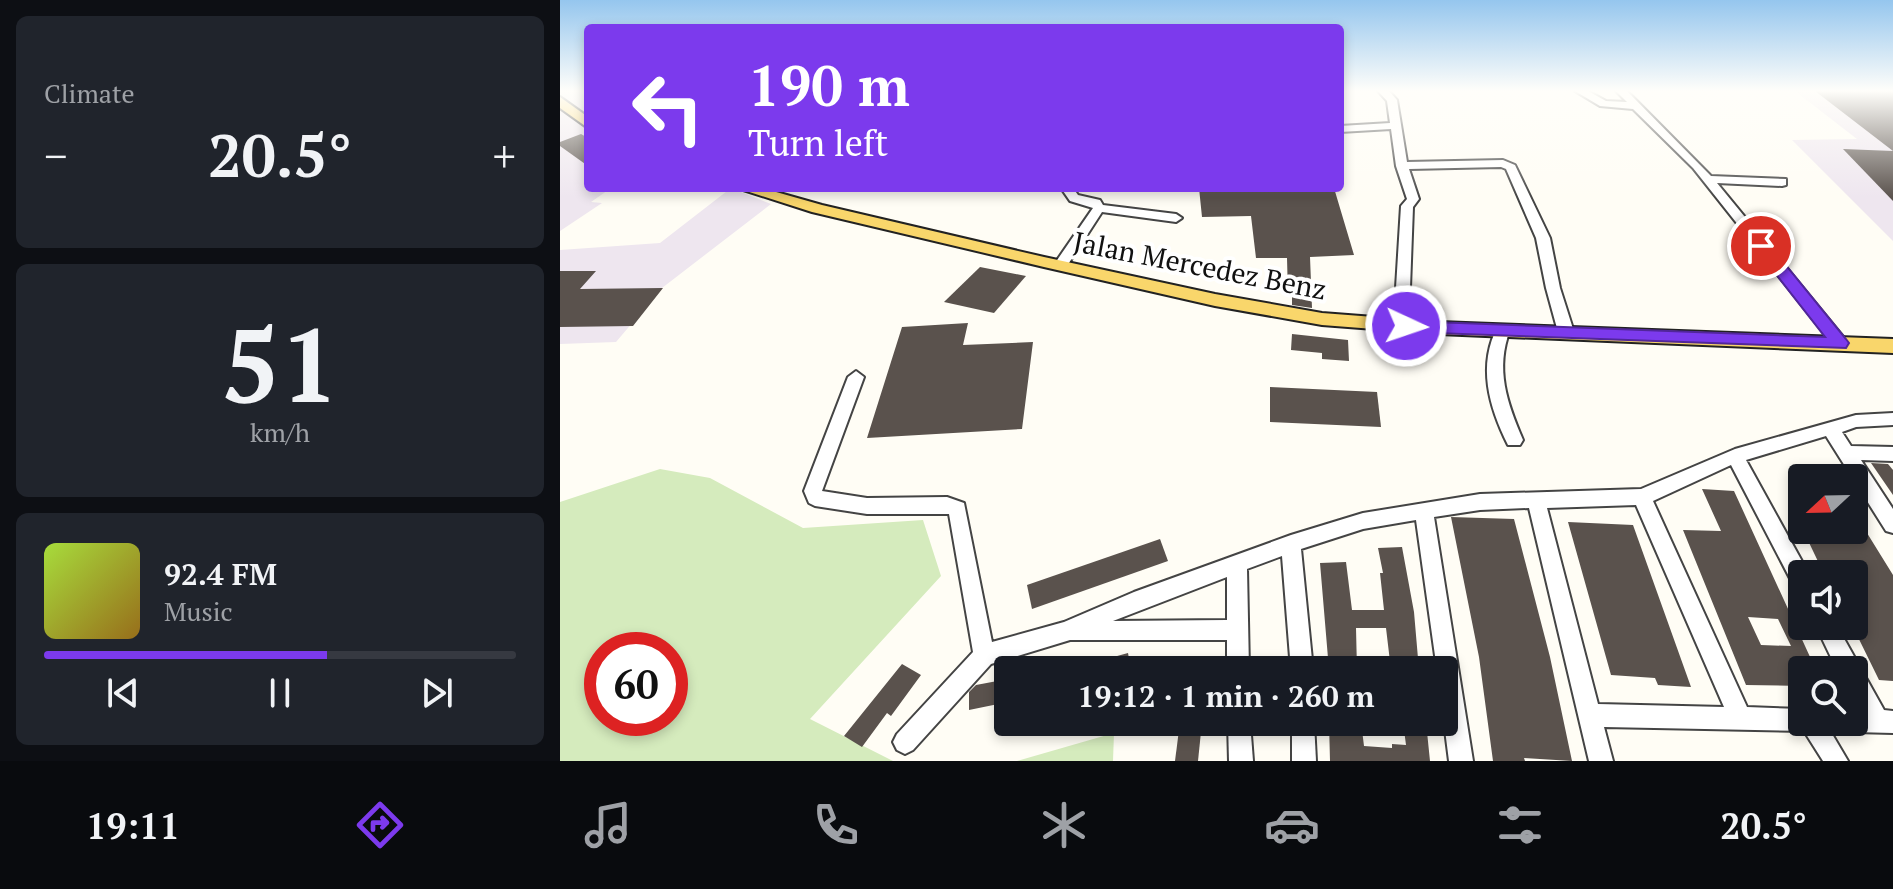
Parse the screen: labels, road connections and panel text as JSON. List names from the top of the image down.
{
  "streets": {
    "main road": ["Jalan Mercedez Benz"]
  },
  "north": "left",
  "page": {
    "tile": [
      "Climate",
      ["51", "km/h"]
    ],
    "turn": ["190 m", "Turn left"],
    "heat": ["−", "20.5°", "+"],
    "song": ["92.4 FM", "Music"],
    "limit": "60",
    "trip": "19:12 · 1 min · 260 m",
    "tabs": ["19:11", "20.5°"]
  }
}
